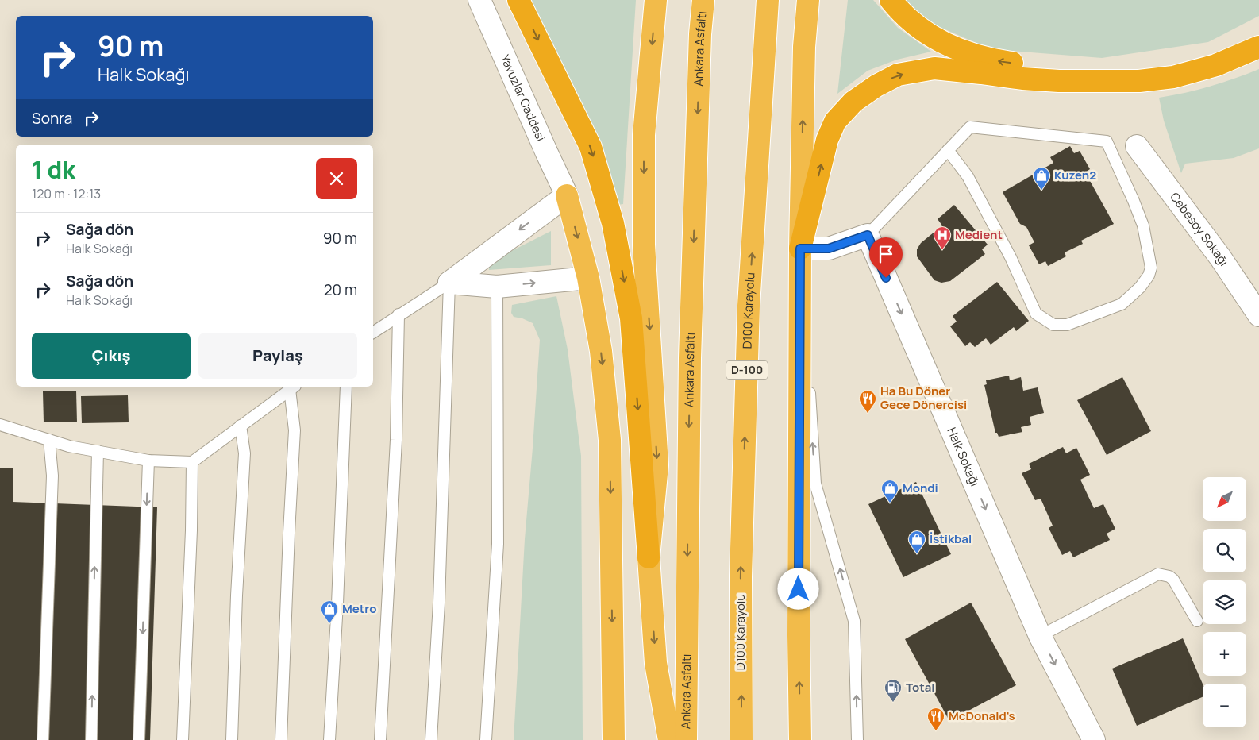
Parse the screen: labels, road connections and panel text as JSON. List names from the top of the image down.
{
  "streets": {
    "highway": ["Ankara Asfaltı", "D100 Karayolu", "D-100"],
    "street": ["Yavuzlar Caddesi", "Cebesoy Sokağı", "Halk Sokağı"]
  },
  "one_way": ["Halk Sokağı"],
  "places": {
    "shop": [
      "Kuzen2",
      "Mondi",
      "İstikbal",
      "Metro"
    ],
    "hospital": ["Medient"],
    "restaurant": ["Ha Bu Döner Gece Dönercisi", "McDonald's"],
    "fuel station": ["Total"]
  },
  "north": "bottom left",
  "page": {
    "turn": ["90 m", "Halk Sokağı"],
    "then": "Sonra",
    "heading": ["1 dk", "120 m · 12:13"],
    "list": [
      {
        "name": "Sağa dön",
        "note": "Halk Sokağı",
        "value": "90 m"
      },
      {
        "name": "Sağa dön",
        "note": "Halk Sokağı",
        "value": "20 m"
      }
    ],
    "buttons": ["Çıkış", "Paylaş"],
    "map_buttons": ["+", "−"]
  }
}
